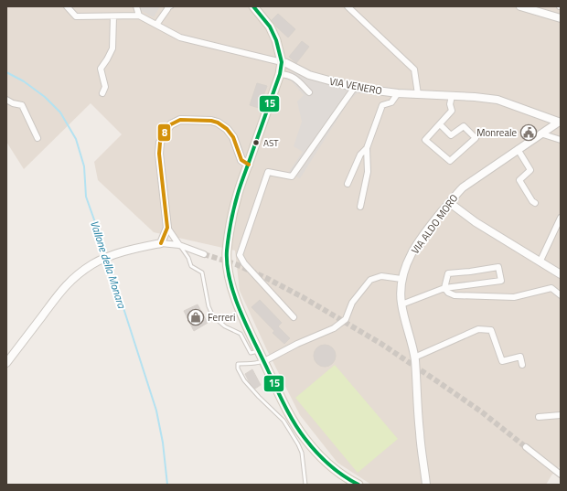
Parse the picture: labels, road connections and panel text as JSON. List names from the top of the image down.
{
  "streets": {
    "street": ["VIA VENERO", "VIA ALDO MORO"]
  },
  "crossings": [
    ["VIA VENERO", "VIA ALDO MORO"]
  ],
  "water": ["Vallone della Monara"],
  "places": {
    "public building": ["Monreale"],
    "other": ["AST"],
    "shop": ["Ferreri"]
  },
  "lines": ["transit line 15", "transit line 8"]
}
